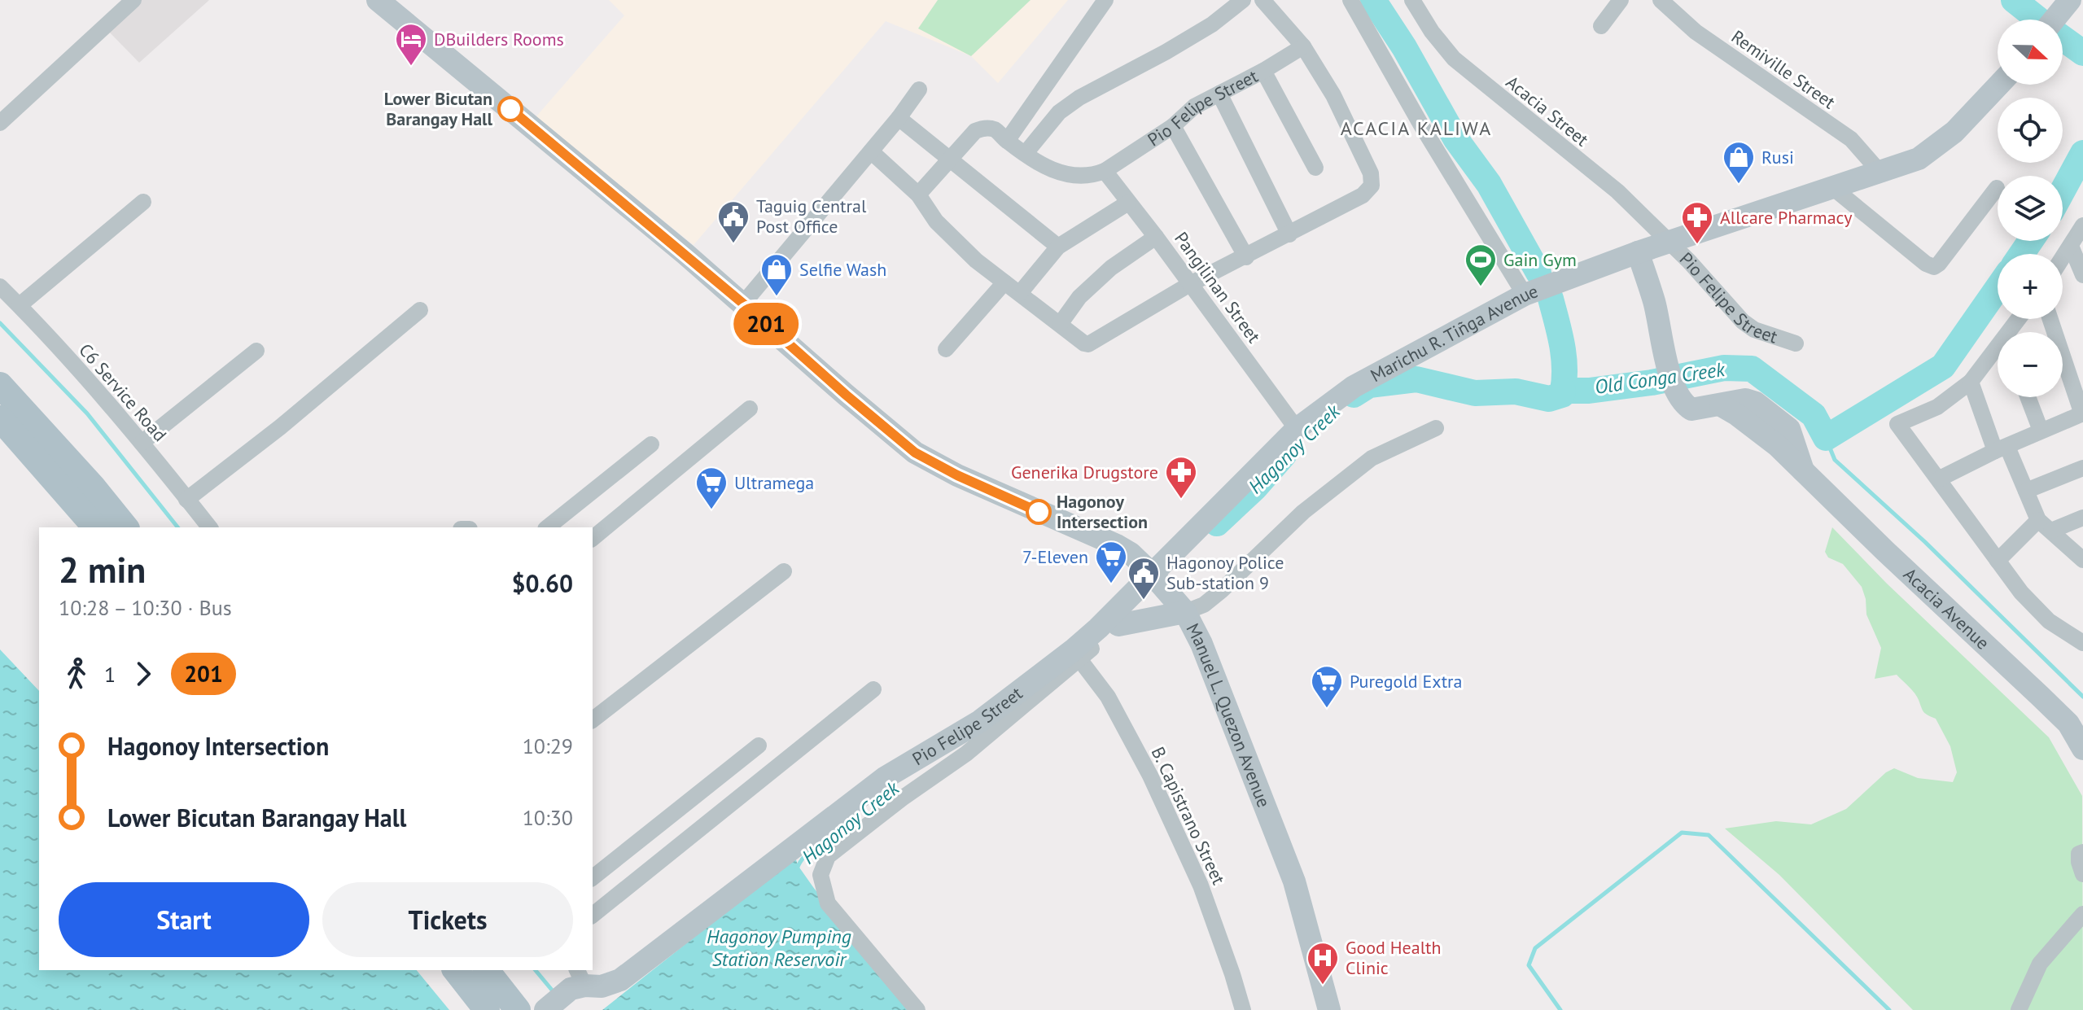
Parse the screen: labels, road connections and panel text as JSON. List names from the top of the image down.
{
  "streets": {
    "main road": [
      "Pio Felipe Street",
      "Marichu R. Tiñga Avenue",
      "Acacia Avenue",
      "Manuel L. Quezon Avenue"
    ],
    "street": [
      "Remiville Street",
      "Acacia Street",
      "Pangilinan Street",
      "C6 Service Road",
      "B. Capistrano Street"
    ]
  },
  "crossings": [
    ["Remiville Street", "Marichu R. Tiñga Avenue"],
    ["Pio Felipe Street", "Acacia Street"],
    ["Pio Felipe Street", "Pangilinan Street"],
    ["Pio Felipe Street", "Marichu R. Tiñga Avenue"],
    ["Pio Felipe Street", "Manuel L. Quezon Avenue"],
    ["Pio Felipe Street", "B. Capistrano Street"],
    ["Acacia Street", "Marichu R. Tiñga Avenue"],
    ["Pangilinan Street", "Marichu R. Tiñga Avenue"],
    ["Marichu R. Tiñga Avenue", "Acacia Avenue"],
    ["Marichu R. Tiñga Avenue", "Manuel L. Quezon Avenue"]
  ],
  "districts": ["ACACIA KALIWA"],
  "water": ["Old Conga Creek", "Hagonoy Creek", "Hagonoy Pumping Station Reservoir"],
  "places": {
    "hotel": ["DBuilders Rooms"],
    "other": ["Lower Bicutan Barangay Hall", "Hagonoy Intersection"],
    "shop": ["Rusi", "Selfie Wash"],
    "public building": ["Taguig Central Post Office", "Hagonoy Police Sub-station 9"],
    "pharmacy": ["Allcare Pharmacy", "Generika Drugstore"],
    "sports": ["Gain Gym"],
    "supermarket": ["Ultramega", "7-Eleven", "Puregold Extra"],
    "hospital": ["Good Health Clinic"]
  },
  "lines": ["bus line 201"],
  "north": "right",
  "page": {
    "on_map": "201",
    "map_buttons": ["+", "−"],
    "heading": ["2 min", "10:28 – 10:30 · Bus", "$0.60"],
    "legs": ["1", "201"],
    "list": [
      {
        "name": "Hagonoy Intersection",
        "value": "10:29"
      },
      {
        "name": "Lower Bicutan Barangay Hall",
        "value": "10:30"
      }
    ],
    "buttons": ["Start", "Tickets"]
  }
}
